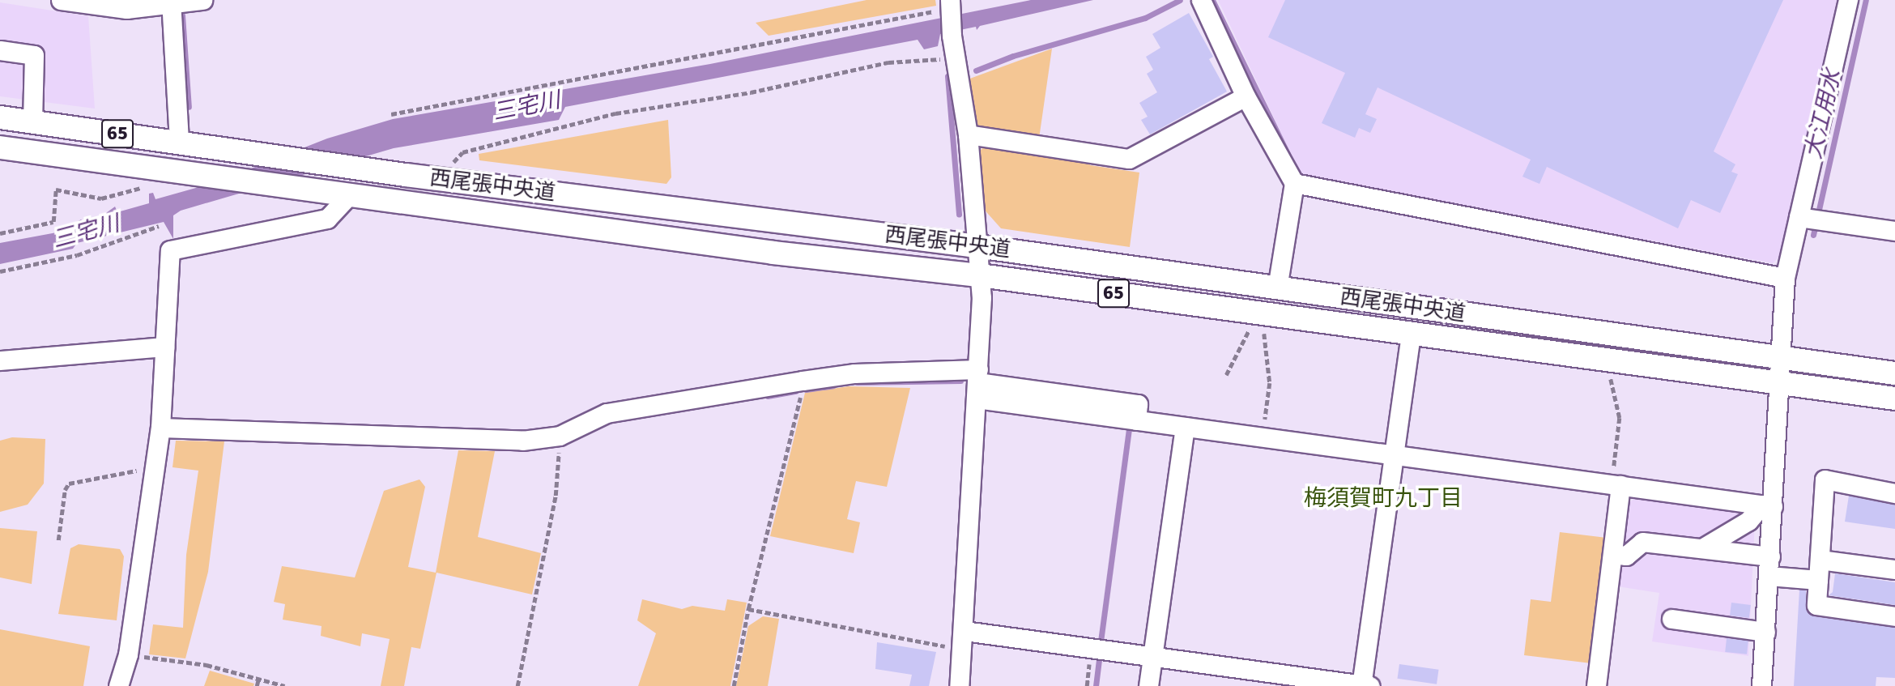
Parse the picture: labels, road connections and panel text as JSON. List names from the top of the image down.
{
  "streets": {
    "main road": ["65", "西尾張中央道"]
  },
  "districts": ["梅須賀町九丁目"],
  "water": ["三宅川", "大江用水"]
}
